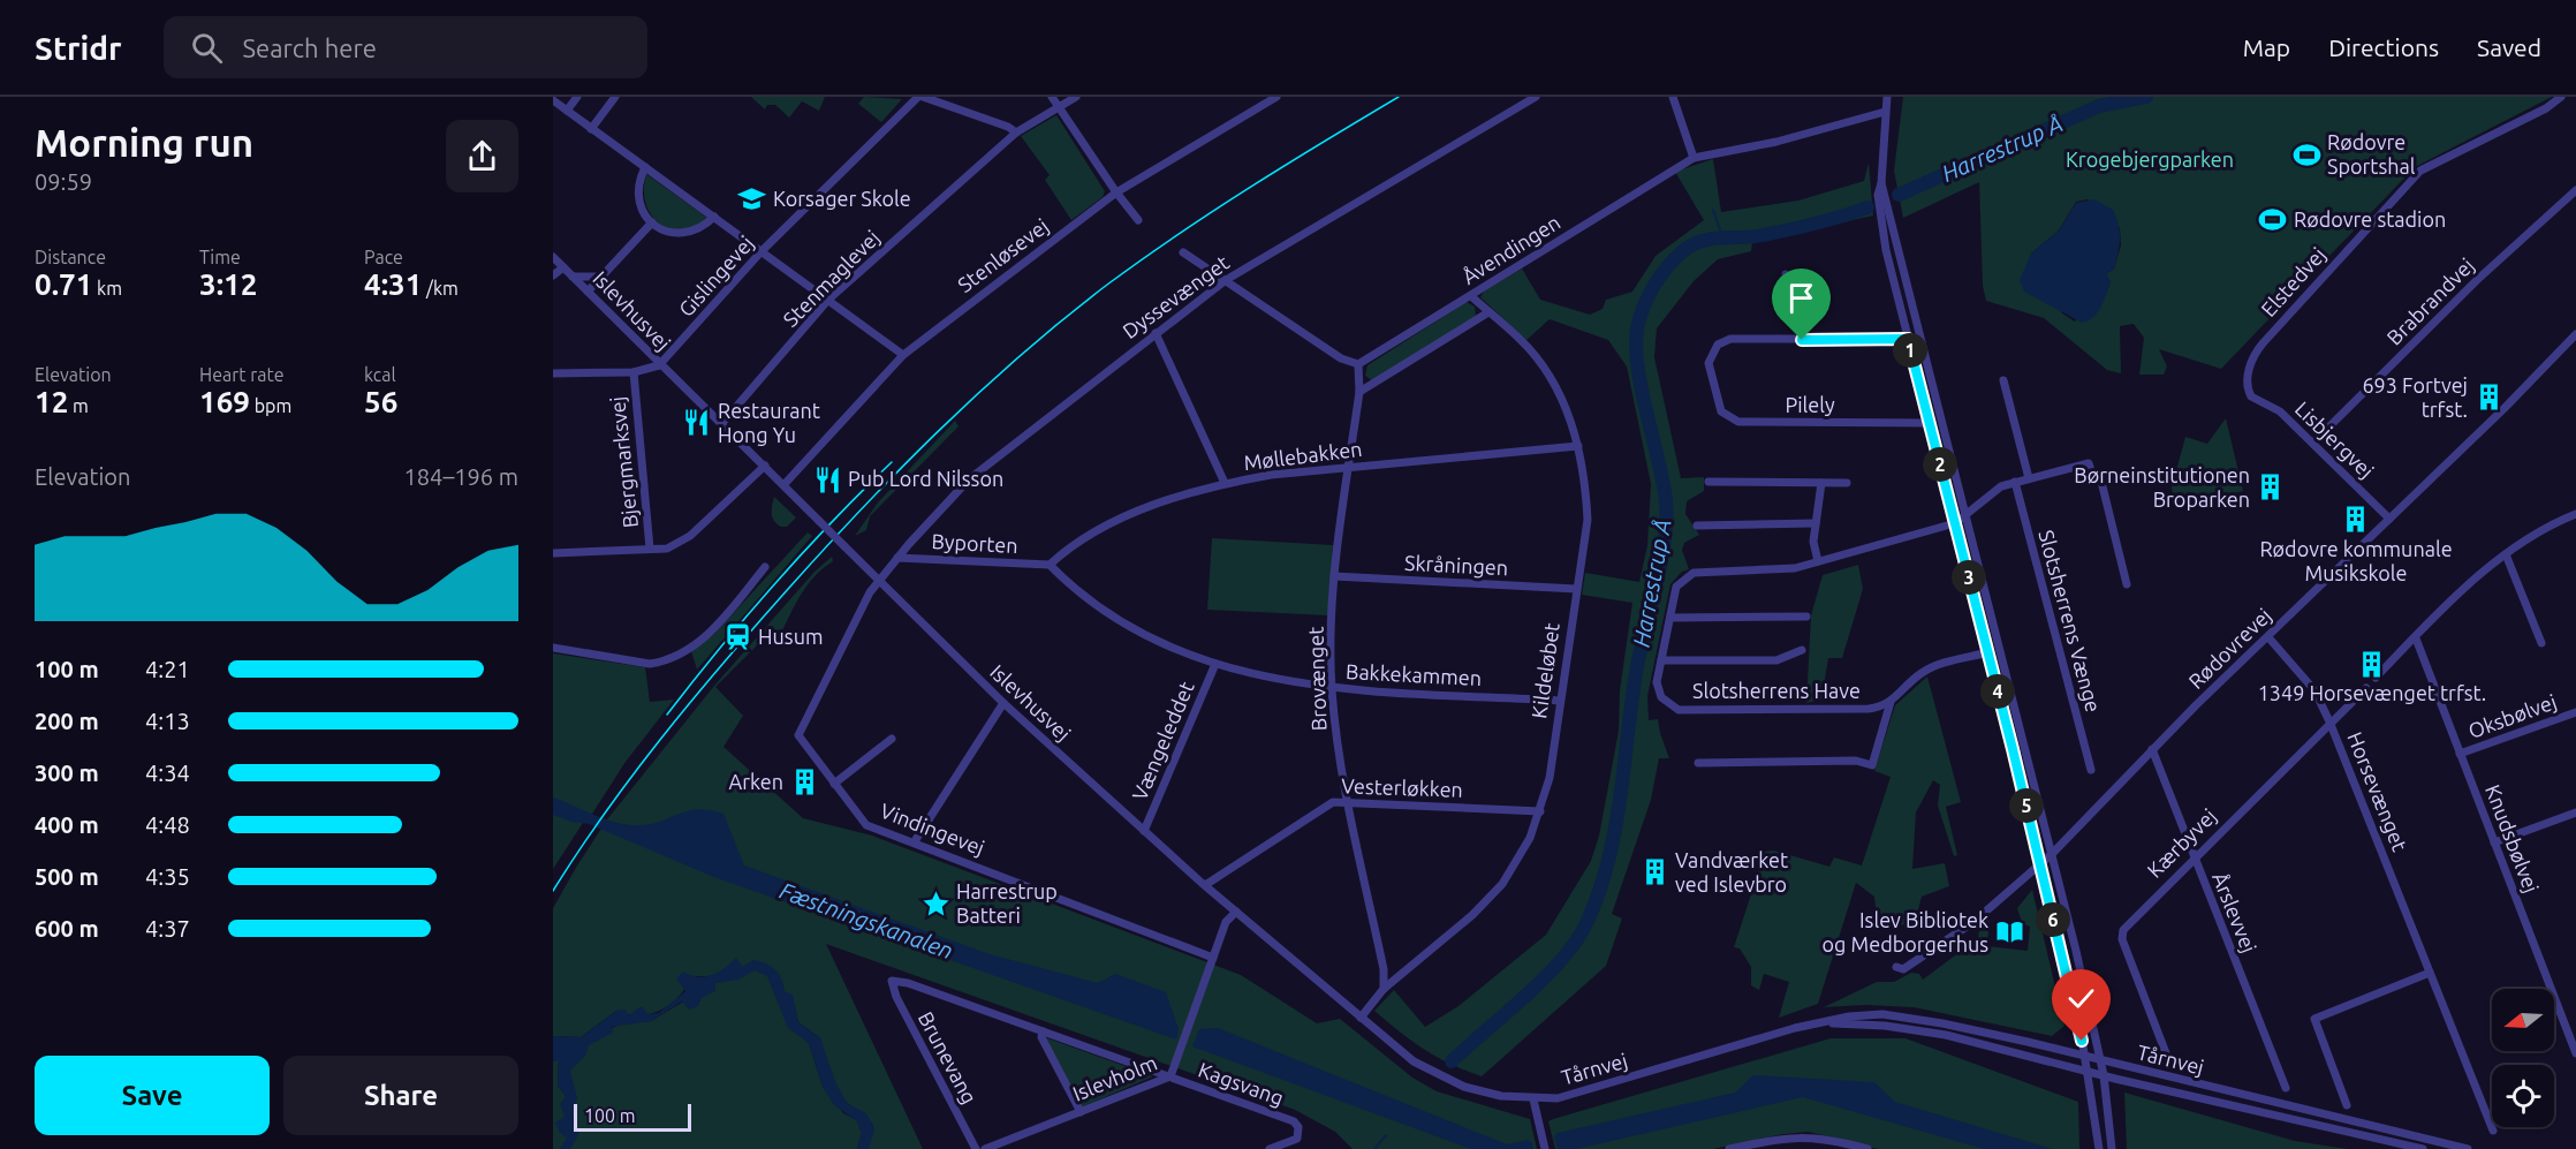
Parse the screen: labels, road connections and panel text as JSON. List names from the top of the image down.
{
  "streets": {
    "street": [
      "Åvendingen",
      "Stenløsevej",
      "Gislingevej",
      "Stenmaglevej",
      "Elstedvej",
      "Dyssevænget",
      "Brabrandvej",
      "Islevhusvej",
      "Pilely",
      "Lisbjergvej",
      "Møllebakken",
      "Bjergmarksvej",
      "Byporten",
      "Skråningen",
      "Slotsherrens Vænge",
      "Rødovrevej",
      "Kildeløbet",
      "Bakkekammen",
      "Brovænget",
      "Slotsherrens Have",
      "Oksbølvej",
      "Vængeleddet",
      "Vesterløkken",
      "Horsevænget",
      "Vindingevej",
      "Knudsbølvej",
      "Kærbyvej",
      "Årslevvej",
      "Brunevang",
      "Tårnvej",
      "Islevholm",
      "Kagsvang"
    ]
  },
  "crossings": [
    ["Åvendingen", "Kildeløbet"],
    ["Åvendingen", "Brovænget"],
    ["Stenløsevej", "Islevhusvej"],
    ["Gislingevej", "Islevhusvej"],
    ["Stenmaglevej", "Islevhusvej"],
    ["Elstedvej", "Lisbjergvej"],
    ["Dyssevænget", "Islevhusvej"],
    ["Dyssevænget", "Byporten"],
    ["Dyssevænget", "Vindingevej"],
    ["Brabrandvej", "Lisbjergvej"],
    ["Islevhusvej", "Kildeløbet"],
    ["Islevhusvej", "Vængeleddet"],
    ["Islevhusvej", "Vesterløkken"],
    ["Islevhusvej", "Vindingevej"],
    ["Islevhusvej", "Tårnvej"],
    ["Islevhusvej", "Islevholm"],
    ["Lisbjergvej", "Rødovrevej"],
    ["Møllebakken", "Byporten"],
    ["Møllebakken", "Kildeløbet"],
    ["Møllebakken", "Bakkekammen"],
    ["Møllebakken", "Brovænget"],
    ["Byporten", "Bakkekammen"],
    ["Skråningen", "Kildeløbet"],
    ["Skråningen", "Brovænget"],
    ["Rødovrevej", "Horsevænget"],
    ["Rødovrevej", "Årslevvej"],
    ["Kildeløbet", "Bakkekammen"],
    ["Kildeløbet", "Brovænget"],
    ["Kildeløbet", "Vesterløkken"],
    ["Bakkekammen", "Brovænget"],
    ["Bakkekammen", "Vængeleddet"],
    ["Brovænget", "Vesterløkken"],
    ["Oksbølvej", "Knudsbølvej"],
    ["Horsevænget", "Kærbyvej"],
    ["Vindingevej", "Islevholm"],
    ["Kærbyvej", "Årslevvej"],
    ["Brunevang", "Kagsvang"],
    ["Islevholm", "Kagsvang"]
  ],
  "water": ["Harrestrup Å", "Fæstningskanalen"],
  "parks": ["Krogebjergparken"],
  "places": {
    "sports": ["Rødovre Sportshal", "Rødovre stadion"],
    "school or university": ["Korsager Skole"],
    "building": [
      "693 Fortvej trfst.",
      "Børneinstitutionen Broparken",
      "Rødovre kommunale Musikskole",
      "1349 Horsevænget trfst.",
      "Arken",
      "Vandværket ved Islevbro"
    ],
    "restaurant": ["Restaurant Hong Yu", "Pub Lord Nilsson"],
    "station": ["Husum"],
    "place": ["Harrestrup Batteri"],
    "library": ["Islev Bibliotek og Medborgerhus"]
  },
  "scale_bar": "100 m",
  "north": "left",
  "page": {
    "header": "Stridr",
    "search": "Search here",
    "nav": ["Map", "Directions", "Saved"],
    "heading": ["Morning run", "09:59"],
    "stats": [
      ["Distance", "0.71 km"],
      ["Time", "3:12"],
      ["Pace", "4:31 /km"],
      ["Elevation", "12 m"],
      ["Heart rate", "169 bpm"],
      ["kcal", "56"]
    ],
    "pins": [
      "1",
      "2",
      "3",
      "4",
      "5",
      "6"
    ],
    "chart": ["Elevation", "184–196 m"],
    "list": [
      {
        "name": "100 m",
        "note": "4:21"
      },
      {
        "name": "200 m",
        "note": "4:13"
      },
      {
        "name": "300 m",
        "note": "4:34"
      },
      {
        "name": "400 m",
        "note": "4:48"
      },
      {
        "name": "500 m",
        "note": "4:35"
      },
      {
        "name": "600 m",
        "note": "4:37"
      }
    ],
    "buttons": ["Save", "Share"],
    "scale": "100 m"
  }
}
